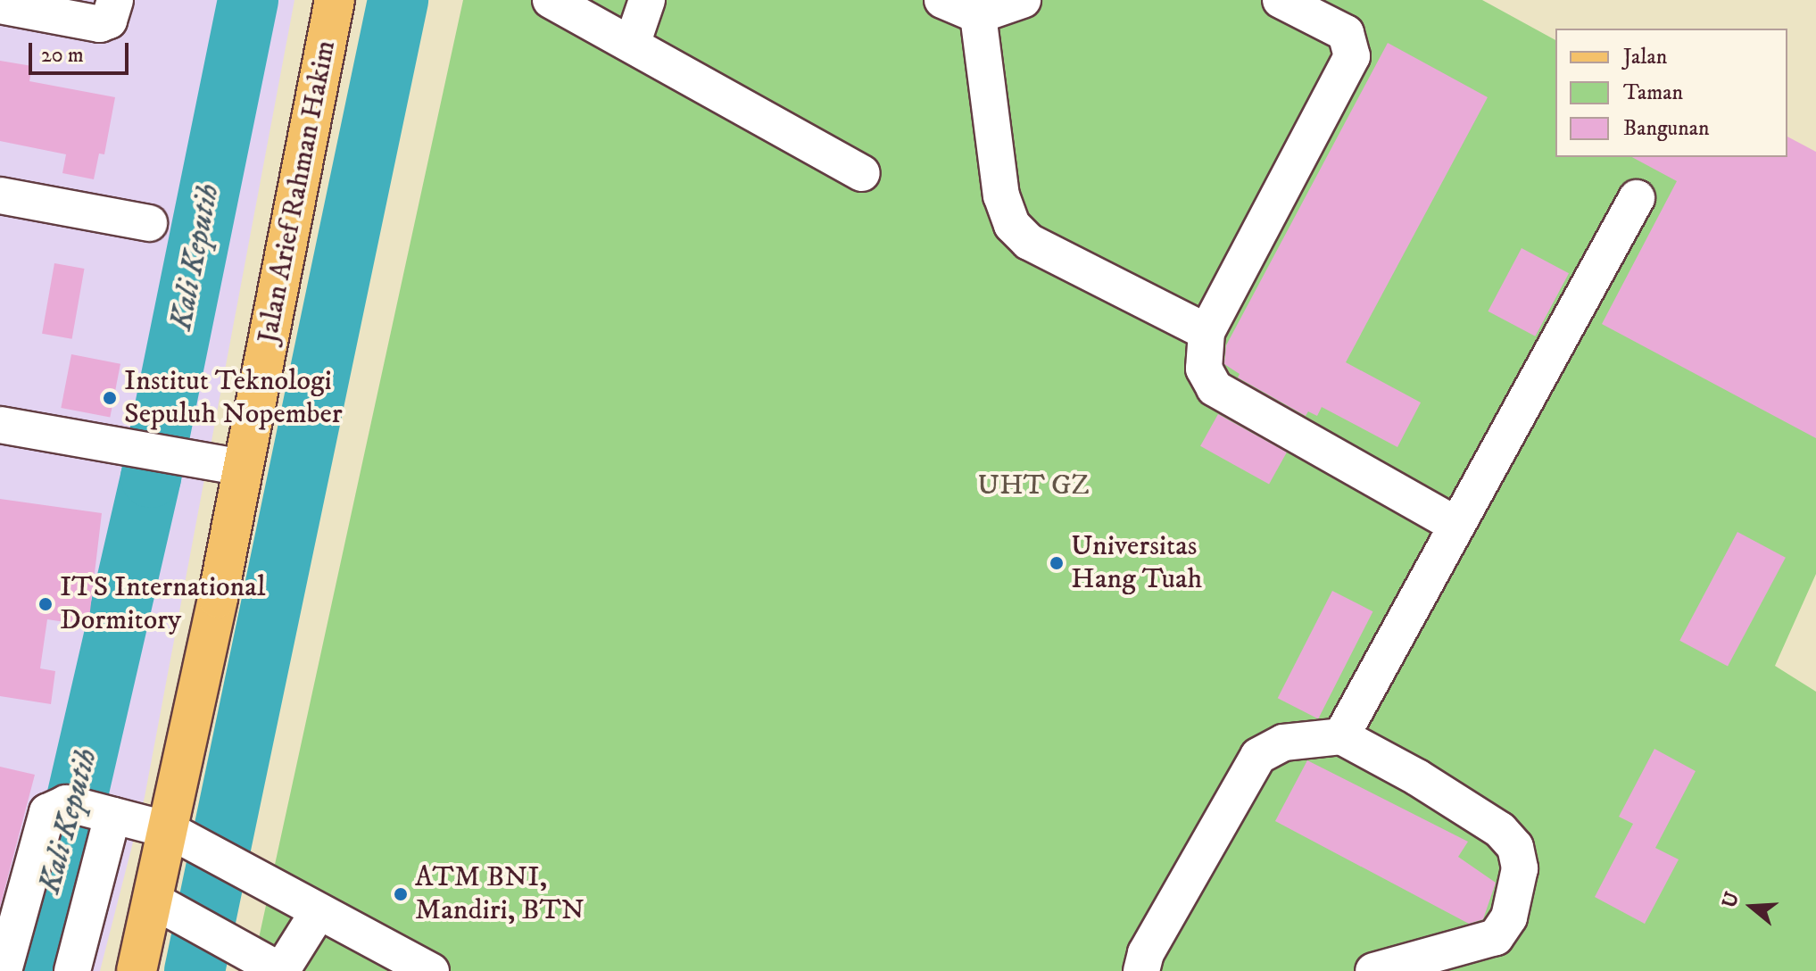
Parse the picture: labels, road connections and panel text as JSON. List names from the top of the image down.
{
  "streets": {
    "main road": ["Jalan Arief Rahman Hakim"]
  },
  "water": ["Kali Keputih"],
  "parks": ["UHT GZ"],
  "places": [
    "Institut Teknologi Sepuluh Nopember",
    "Universitas Hang Tuah",
    "ITS International Dormitory",
    "ATM BNI, Mandiri, BTN"
  ],
  "legend": ["Jalan", "Taman", "Bangunan"],
  "scale_bar": "20 m",
  "north": "left"
}
